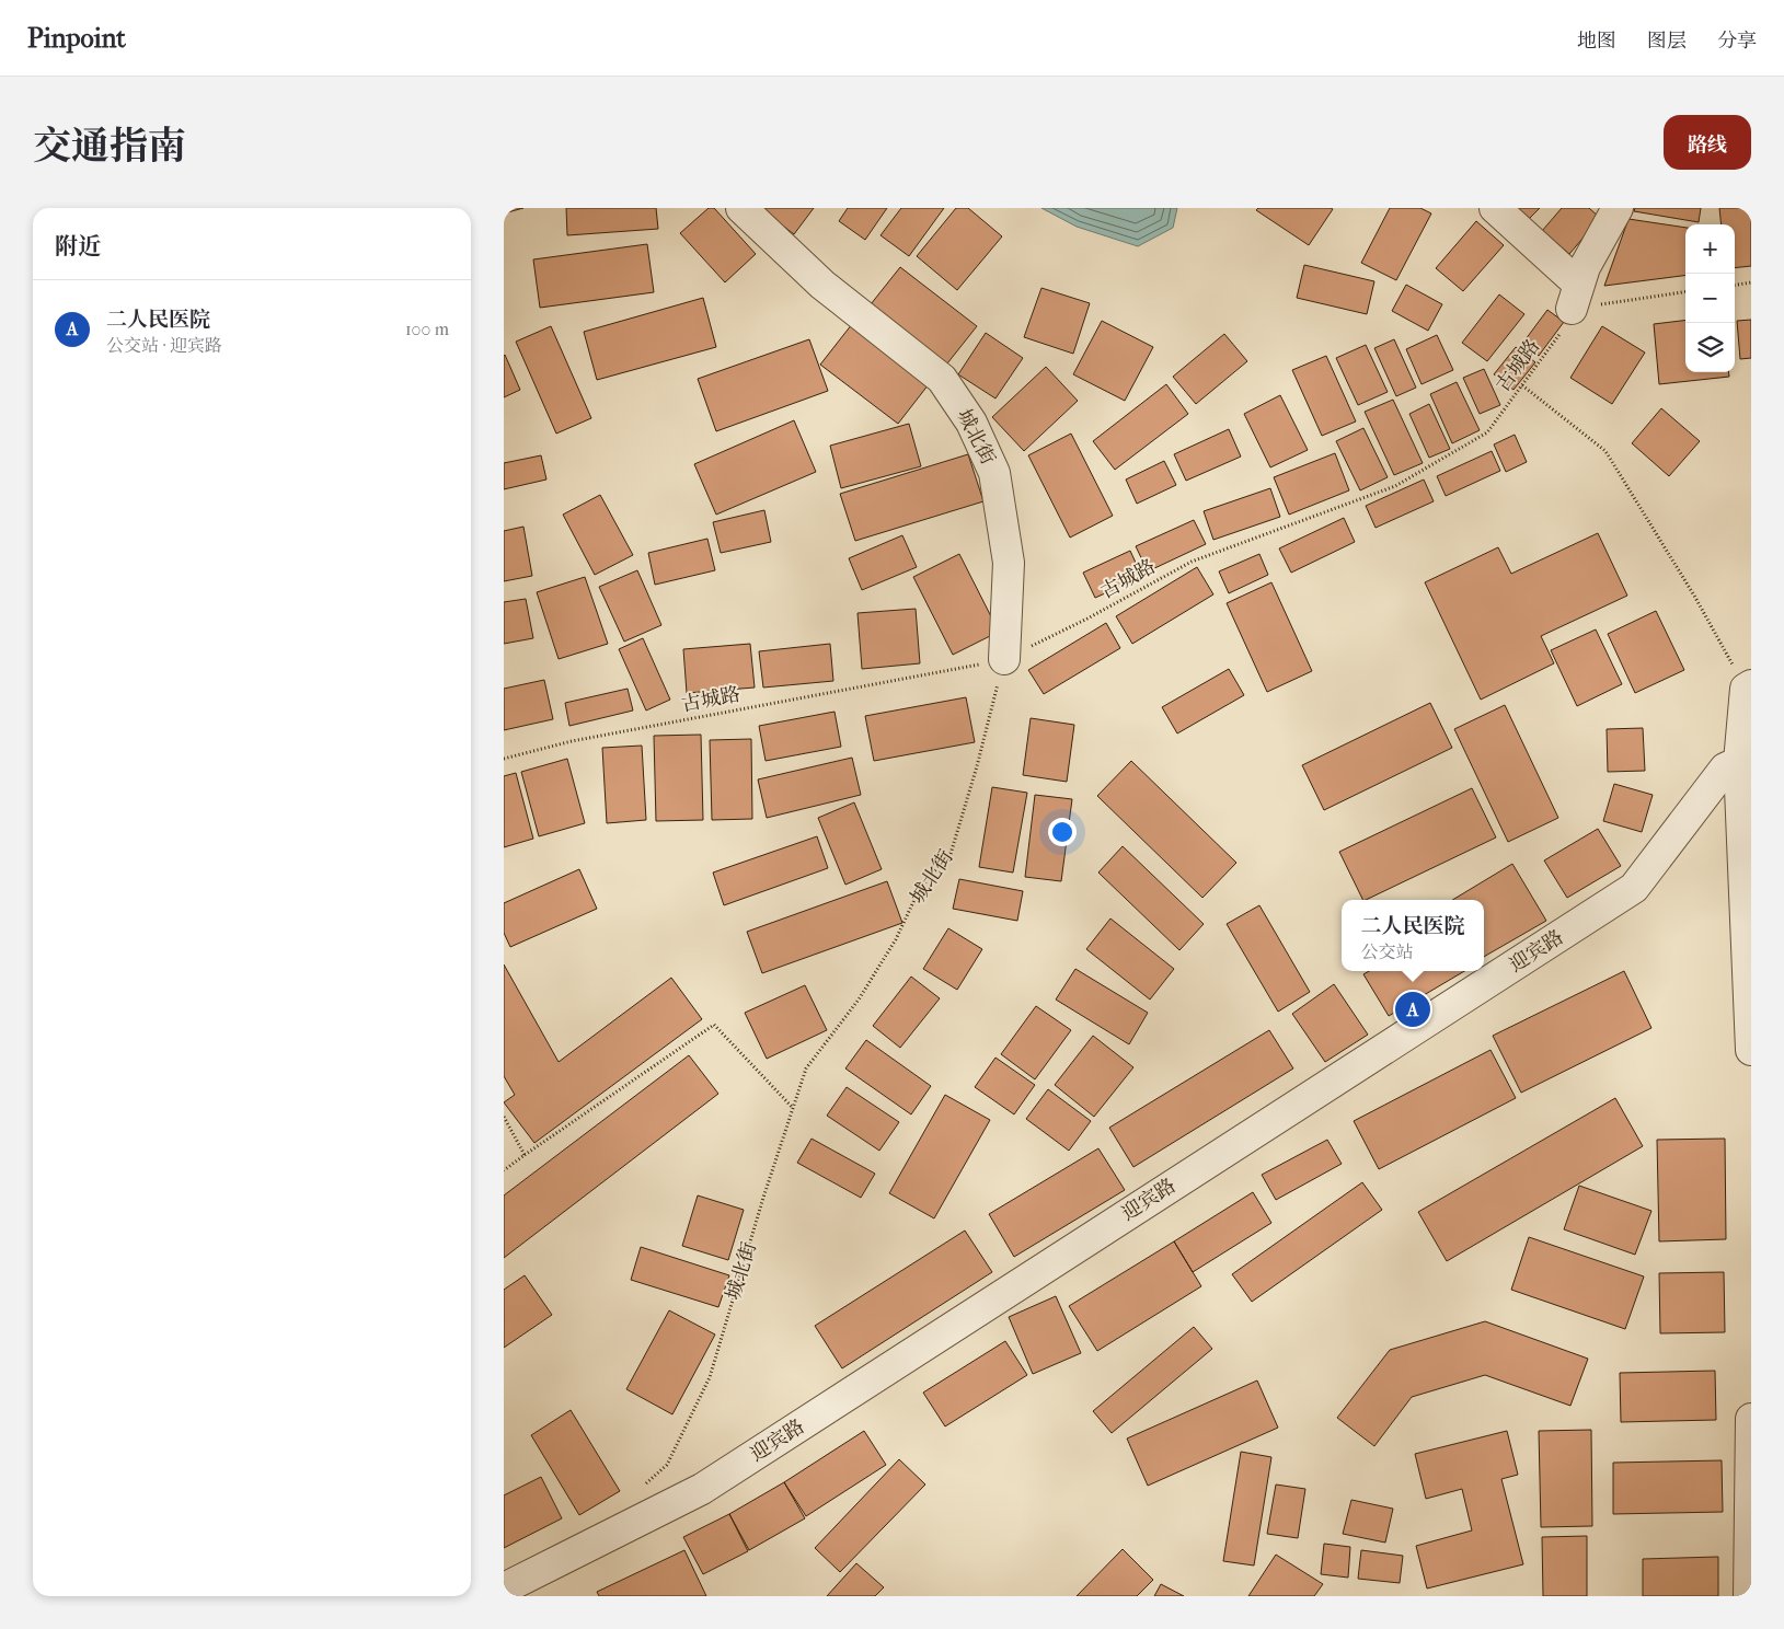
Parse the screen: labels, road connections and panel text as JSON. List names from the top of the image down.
{
  "streets": {
    "street": ["城北街", "迎宾路"],
    "path": ["古城路"]
  },
  "crossings": [
    ["古城路", "城北街"]
  ],
  "page": {
    "header": "Pinpoint",
    "nav": ["地图", "图层", "分享"],
    "title": "交通指南",
    "buttons": "路线",
    "heading": "附近",
    "map_buttons": ["+", "−"],
    "list": [
      {
        "mark": "A",
        "name": "二人民医院",
        "note": "公交站 · 迎宾路",
        "value": "100 m"
      }
    ],
    "popup": ["二人民医院", "公交站"],
    "pins": "A"
  }
}
